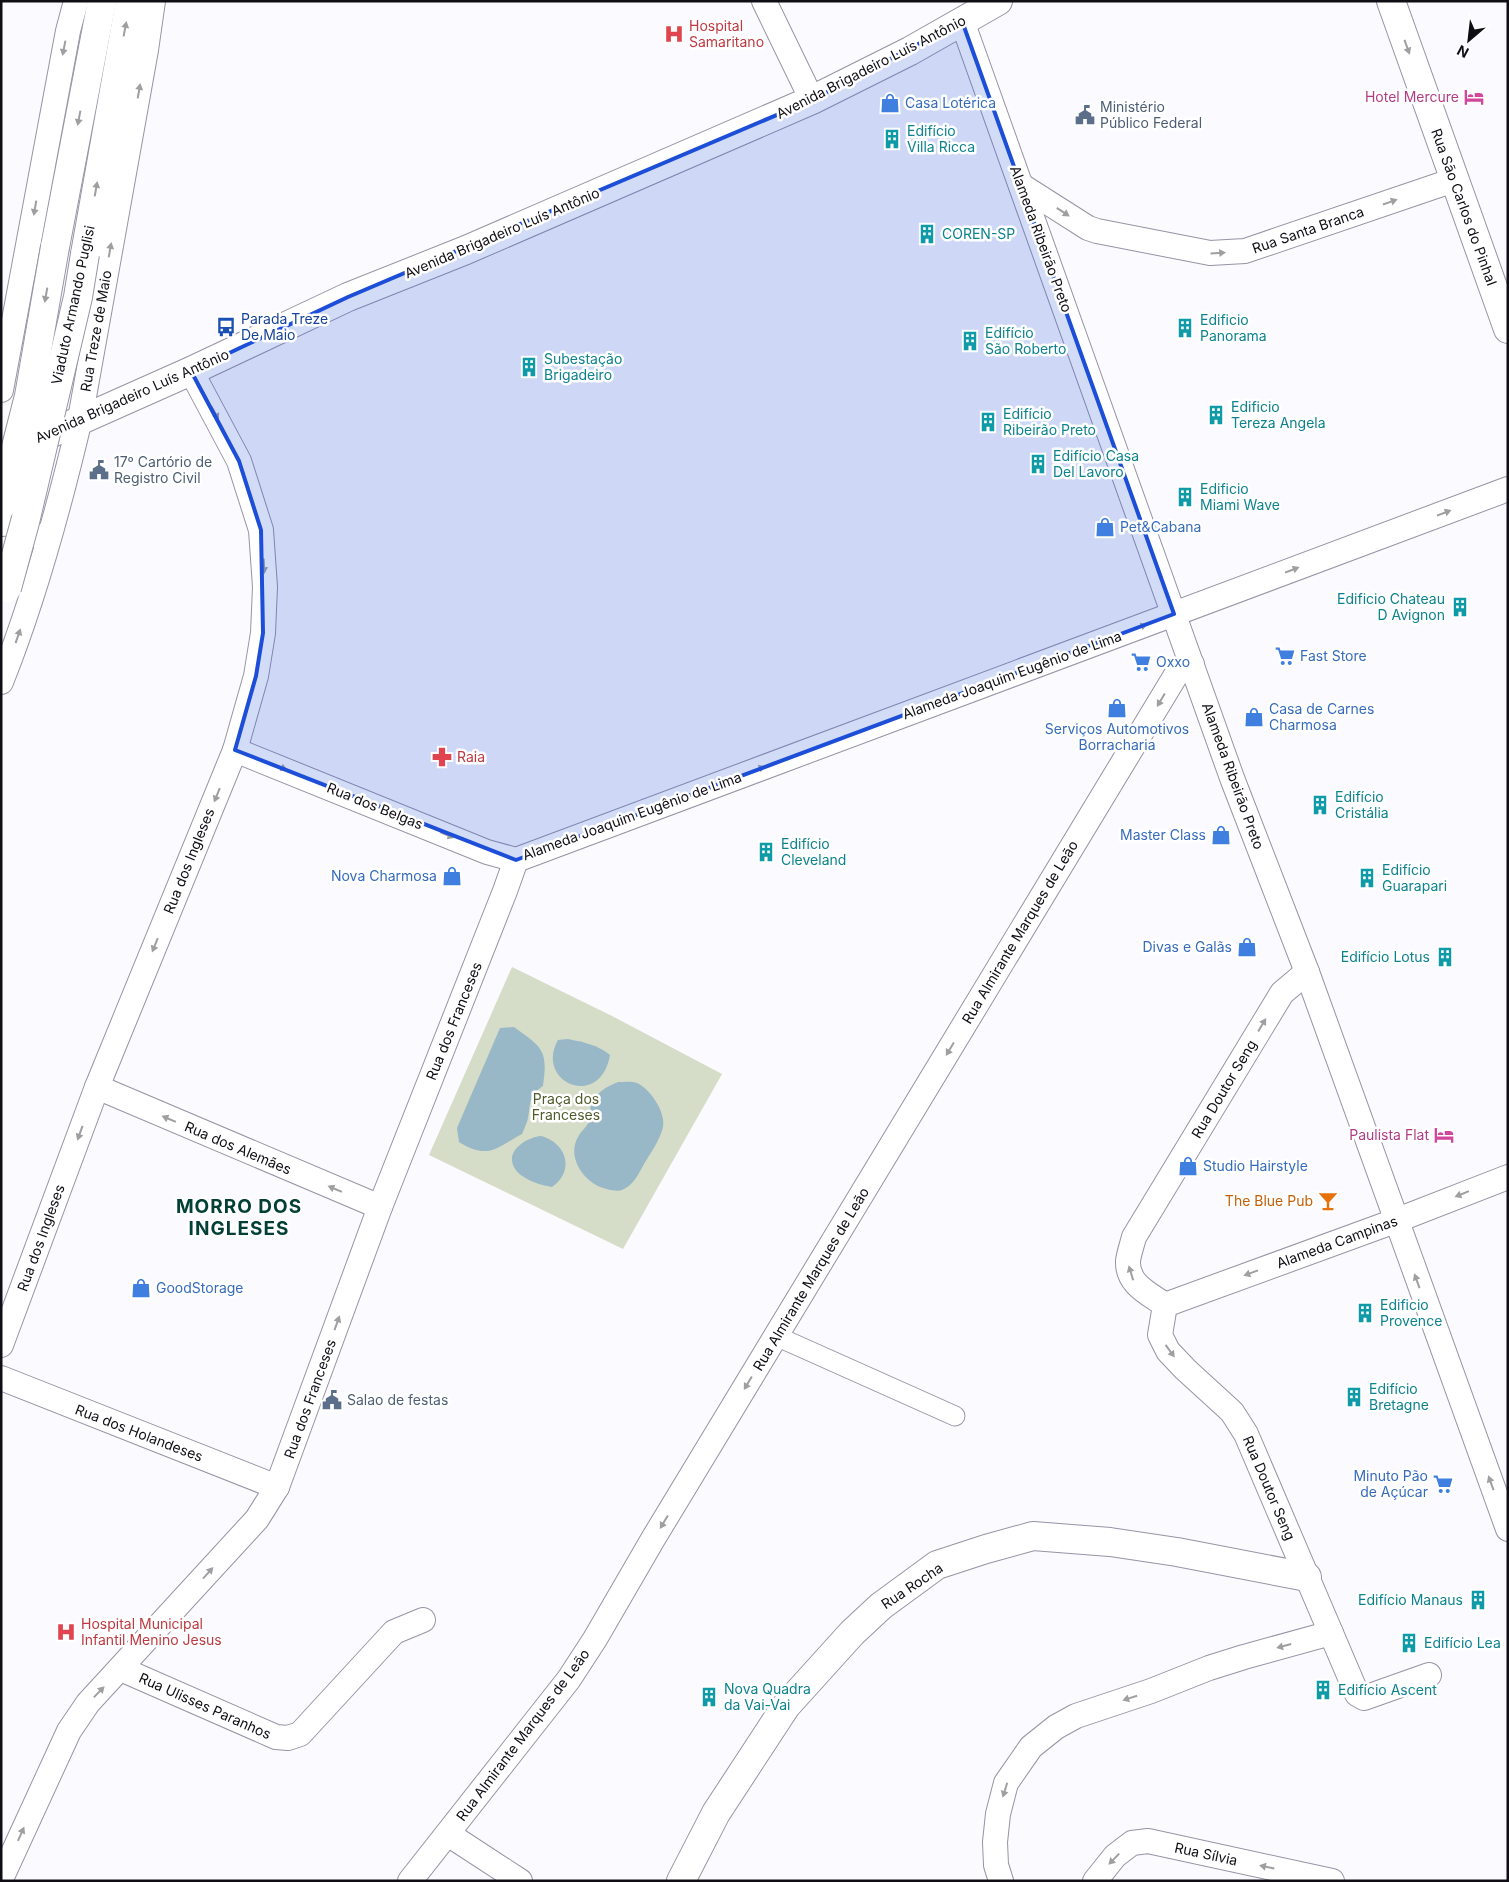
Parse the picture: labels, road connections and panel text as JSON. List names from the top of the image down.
{
  "streets": {
    "main road": [
      "Avenida Brigadeiro Luís Antônio",
      "Rua São Carlos do Pinhal",
      "Viaduto Armando Puglisi",
      "Rua Rocha"
    ],
    "street": [
      "Rua Santa Branca",
      "Alameda Ribeirão Preto",
      "Rua Treze de Maio",
      "Alameda Joaquim Eugênio de Lima",
      "Rua dos Belgas",
      "Rua dos Ingleses",
      "Rua Almirante Marques de Leão",
      "Rua dos Franceses",
      "Rua Doutor Seng",
      "Rua dos Alemães",
      "Alameda Campinas",
      "Rua dos Holandeses",
      "Rua Ulisses Paranhos",
      "Rua Sílvia"
    ]
  },
  "crossings": [
    ["Avenida Brigadeiro Luís Antônio", "Alameda Ribeirão Preto"],
    ["Avenida Brigadeiro Luís Antônio", "Rua Treze de Maio"],
    ["Avenida Brigadeiro Luís Antônio", "Rua dos Ingleses"],
    ["Rua São Carlos do Pinhal", "Rua Santa Branca"],
    ["Rua Santa Branca", "Alameda Ribeirão Preto"],
    ["Alameda Ribeirão Preto", "Alameda Joaquim Eugênio de Lima"],
    ["Alameda Ribeirão Preto", "Rua Almirante Marques de Leão"],
    ["Alameda Ribeirão Preto", "Rua Doutor Seng"],
    ["Alameda Ribeirão Preto", "Alameda Campinas"],
    ["Alameda Joaquim Eugênio de Lima", "Rua dos Belgas"],
    ["Alameda Joaquim Eugênio de Lima", "Rua dos Franceses"],
    ["Rua dos Belgas", "Rua dos Ingleses"],
    ["Rua dos Belgas", "Rua dos Franceses"],
    ["Rua dos Ingleses", "Rua dos Alemães"],
    ["Rua dos Franceses", "Rua dos Alemães"],
    ["Rua dos Franceses", "Rua dos Holandeses"],
    ["Rua dos Franceses", "Rua Ulisses Paranhos"],
    ["Rua Doutor Seng", "Alameda Campinas"],
    ["Rua Doutor Seng", "Rua Rocha"]
  ],
  "one_way": [
    "Rua São Carlos do Pinhal",
    "Rua Santa Branca",
    "Alameda Joaquim Eugênio de Lima",
    "Rua dos Belgas",
    "Rua dos Ingleses",
    "Rua Almirante Marques de Leão",
    "Rua dos Franceses",
    "Rua dos Alemães",
    "Alameda Campinas",
    "Rua Sílvia"
  ],
  "districts": ["MORRO DOS INGLESES"],
  "parks": ["Praça dos Franceses"],
  "places": {
    "hospital": ["Hospital Samaritano", "Hospital Municipal Infantil Menino Jesus"],
    "hotel": ["Hotel Mercure", "Paulista Flat"],
    "shop": [
      "Casa Lotérica",
      "Pet&Cabana",
      "Serviços Automotivos Borracharia",
      "Casa de Carnes Charmosa",
      "Master Class",
      "Nova Charmosa",
      "Divas e Galãs",
      "Studio Hairstyle",
      "GoodStorage"
    ],
    "public building": ["Ministério Público Federal", "17º Cartório de Registro Civil", "Salao de festas"],
    "building": [
      "Edifício Villa Ricca",
      "COREN-SP",
      "Edificio Panorama",
      "Edifício São Roberto",
      "Subestação Brigadeiro",
      "Edificio Tereza Angela",
      "Edifício Ribeirão Preto",
      "Edifício Casa Del Lavoro",
      "Edificio Miami Wave",
      "Edificio Chateau D Avignon",
      "Edifício Cristália",
      "Edifício Cleveland",
      "Edifício Guarapari",
      "Edifício Lotus",
      "Edificio Provence",
      "Edifício Bretagne",
      "Edifício Manaus",
      "Edifício Lea",
      "Edifício Ascent",
      "Nova Quadra da Vai-Vai"
    ],
    "bus stop": ["Parada Treze De Maio"],
    "supermarket": ["Fast Store", "Oxxo", "Minuto Pão de Açúcar"],
    "pharmacy": ["Raia"],
    "bar": ["The Blue Pub"]
  },
  "north": "bottom left"
}
